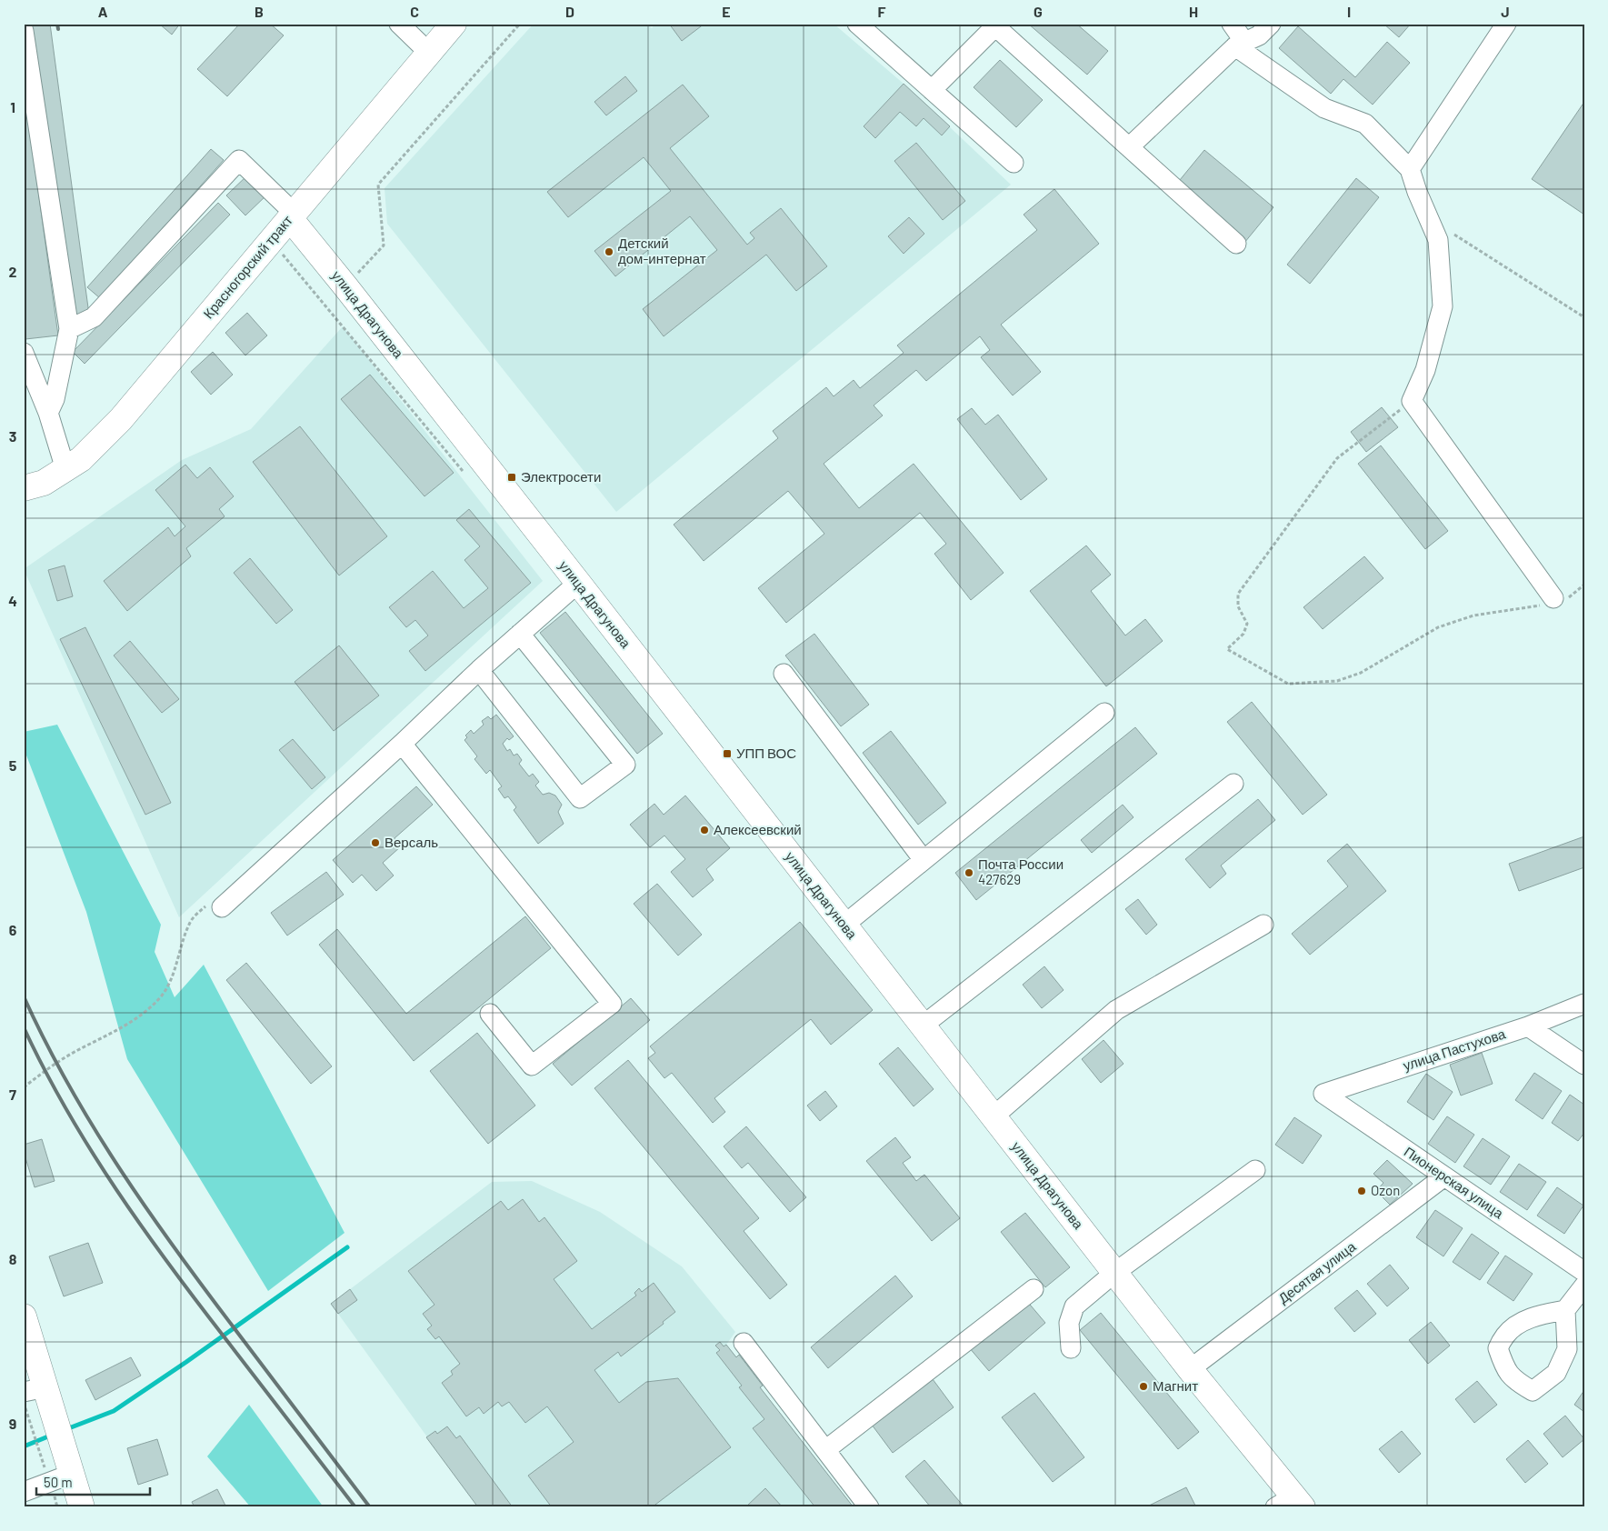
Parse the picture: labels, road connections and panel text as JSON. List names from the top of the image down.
{
  "streets": {
    "main road": ["Красногорский тракт", "улица Драгунова"],
    "street": ["улица Пастухова", "Пионерская улица", "Десятая улица"]
  },
  "crossings": [
    ["Красногорский тракт", "улица Драгунова"],
    ["улица Драгунова", "Десятая улица"],
    ["улица Пастухова", "Пионерская улица"],
    ["Пионерская улица", "Десятая улица"]
  ],
  "places": {
    "other": [
      "Детский дом-интернат",
      "Алексеевский",
      "Версаль",
      "Почта России 427629",
      "Ozon",
      "Магнит"
    ],
    "transit": ["Электросети", "УПП ВОС"]
  },
  "scale_bar": "50 m",
  "grid": {
    "columns": [
      "A",
      "B",
      "C",
      "D",
      "E",
      "F",
      "G",
      "H",
      "I",
      "J"
    ],
    "rows": [
      "1",
      "2",
      "3",
      "4",
      "5",
      "6",
      "7",
      "8",
      "9"
    ]
  }
}
